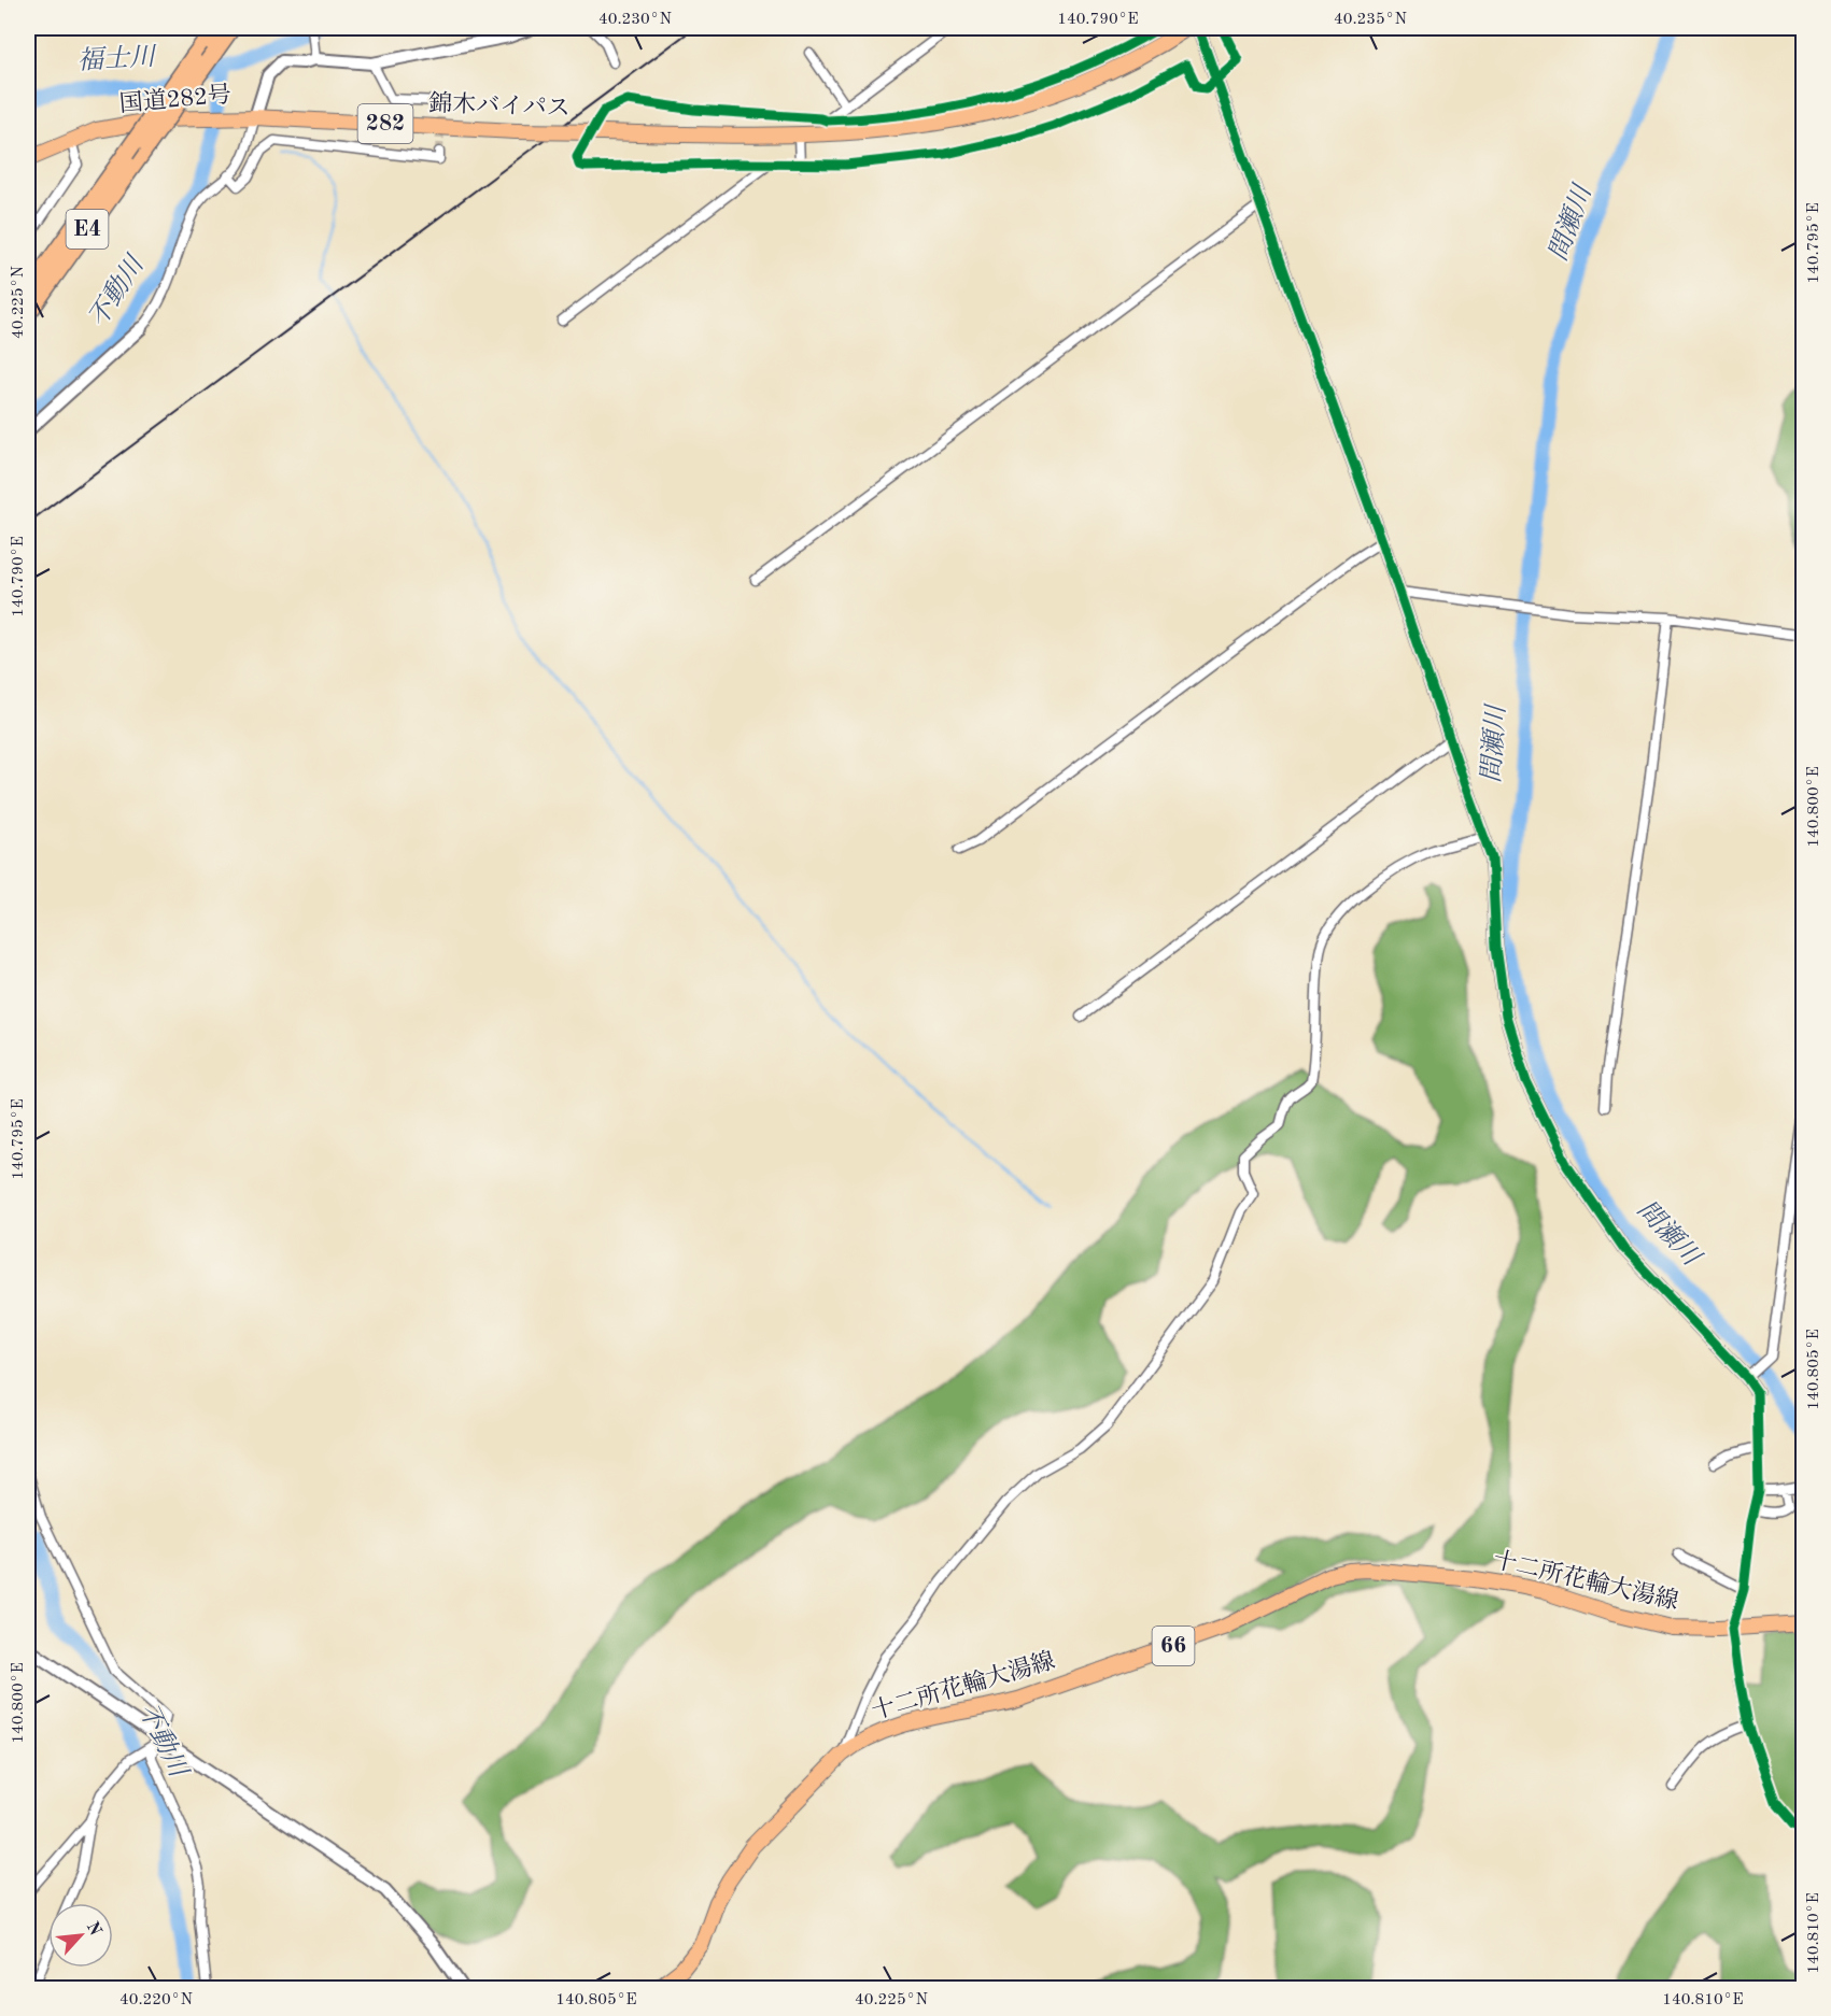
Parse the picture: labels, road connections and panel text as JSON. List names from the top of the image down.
{
  "streets": {
    "highway": ["E4"],
    "main road": [
      "国道282号",
      "錦木バイパス",
      "282",
      "十二所花輪大湯線",
      "66"
    ]
  },
  "crossings": [
    ["国道282号", "錦木バイパス"]
  ],
  "water": ["福士川", "間瀬川", "不動川"],
  "north": "top right",
  "coordinates": [
    "40.230°N",
    "140.790°E",
    "40.235°N",
    "140.795°E",
    "40.225°N",
    "140.800°E",
    "140.805°E",
    "140.810°E",
    "40.220°N"
  ]
}
